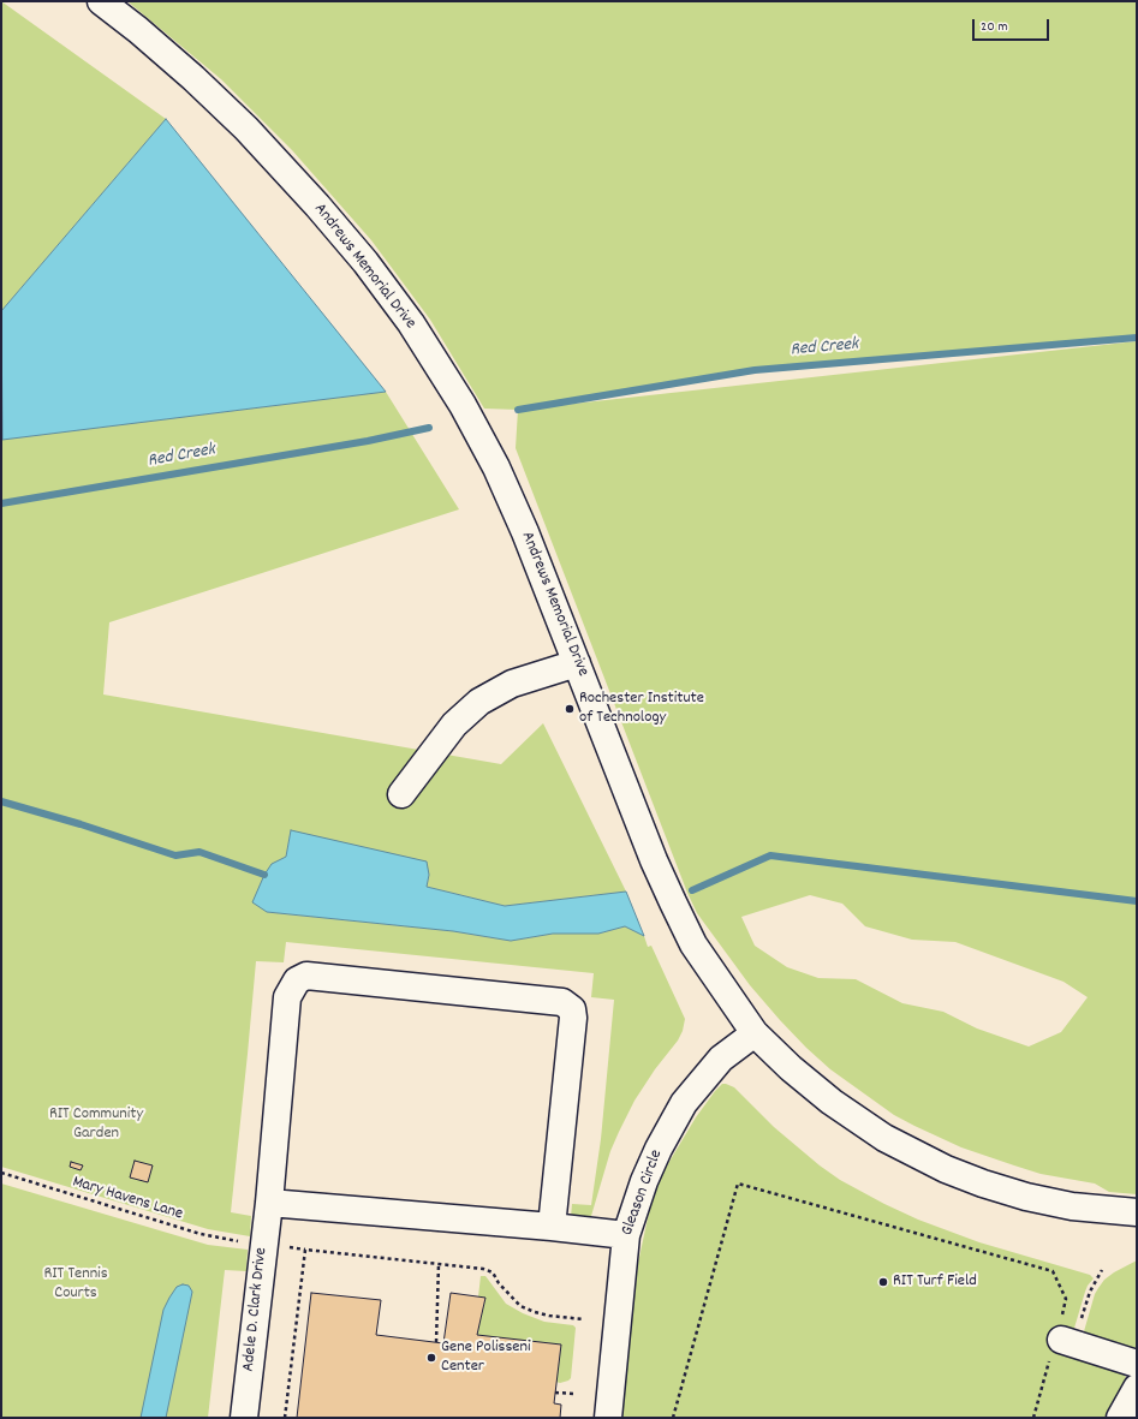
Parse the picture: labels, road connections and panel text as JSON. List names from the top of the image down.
{
  "streets": {
    "street": ["Andrews Memorial Drive", "Gleason Circle", "Adele D. Clark Drive"],
    "path": ["Mary Havens Lane"]
  },
  "crossings": [
    ["Andrews Memorial Drive", "Gleason Circle"]
  ],
  "water": ["Red Creek"],
  "parks": ["RIT Community Garden", "RIT Tennis Courts"],
  "places": ["Rochester Institute of Technology", "RIT Turf Field", "Gene Polisseni Center"],
  "scale_bar": "20 m"
}
